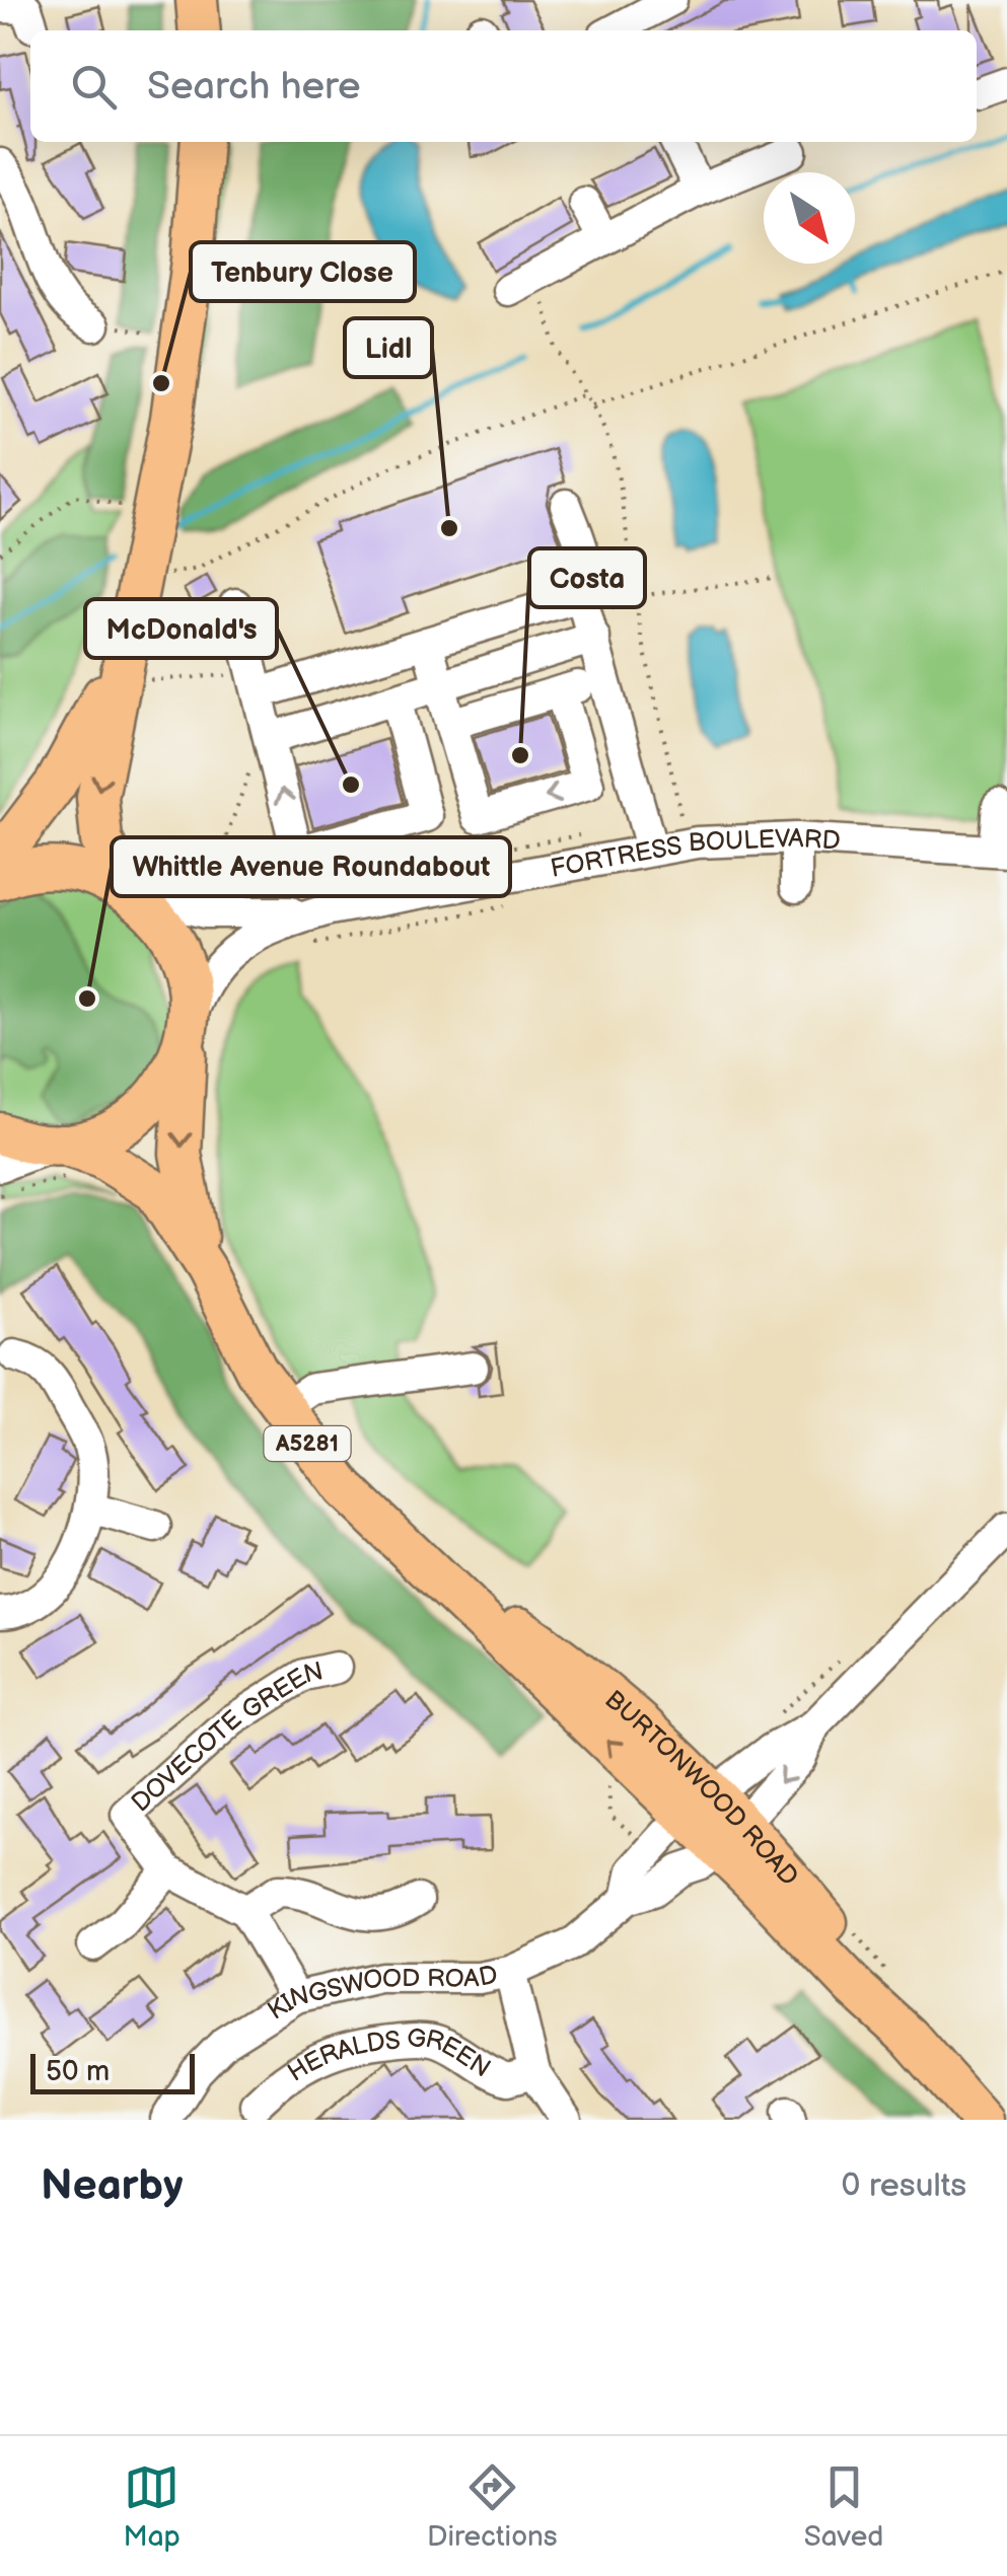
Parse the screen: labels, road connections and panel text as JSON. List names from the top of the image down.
{
  "streets": {
    "main road": ["A5281", "BURTONWOOD ROAD"],
    "street": [
      "FORTRESS BOULEVARD",
      "DOVECOTE GREEN",
      "KINGSWOOD ROAD",
      "HERALDS GREEN"
    ]
  },
  "crossings": [
    ["FORTRESS BOULEVARD", "A5281"],
    ["FORTRESS BOULEVARD", "BURTONWOOD ROAD"],
    ["A5281", "BURTONWOOD ROAD"],
    ["BURTONWOOD ROAD", "KINGSWOOD ROAD"],
    ["KINGSWOOD ROAD", "HERALDS GREEN"]
  ],
  "places": [
    "Tenbury Close",
    "Lidl",
    "Costa",
    "McDonald's",
    "Whittle Avenue Roundabout"
  ],
  "scale_bar": "50 m",
  "north": "bottom right",
  "page": {
    "search": "Search here",
    "scale": "50 m",
    "heading": ["Nearby", "0 results"],
    "nav": ["Map", "Directions", "Saved"]
  }
}
